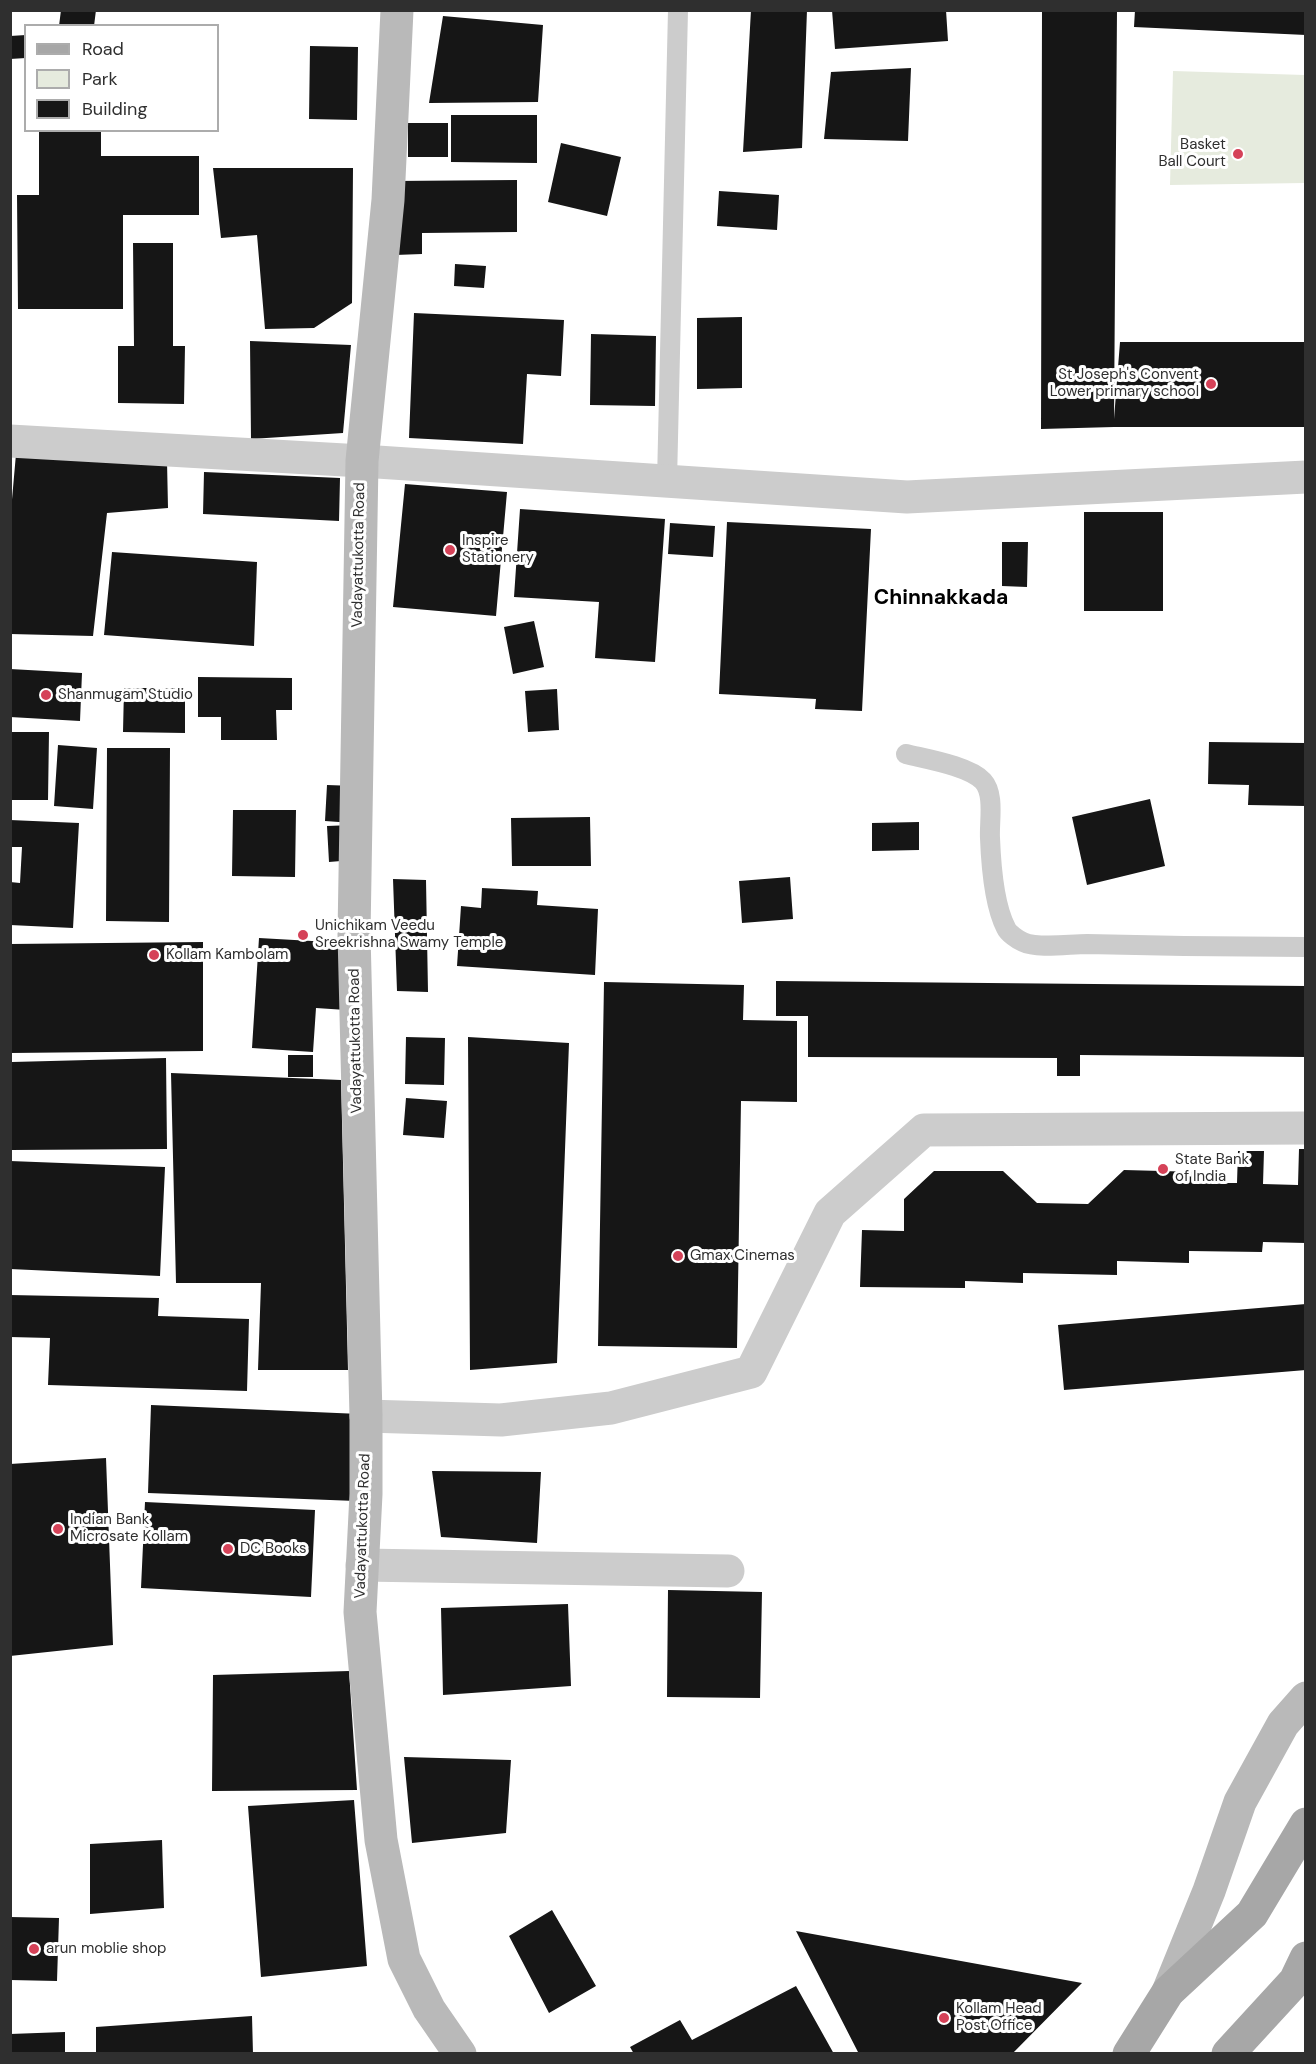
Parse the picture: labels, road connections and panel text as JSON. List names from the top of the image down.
{
  "streets": {
    "street": ["Vadayattukotta Road"]
  },
  "districts": ["Chinnakkada"],
  "places": [
    "Basket Ball Court",
    "St Joseph's Convent Lower primary school",
    "Inspire Stationery",
    "Shanmugam Studio",
    "Unichikam Veedu Sreekrishna Swamy Temple",
    "Kollam Kambolam",
    "State Bank of India",
    "Gmax Cinemas",
    "Indian Bank Microsate Kollam",
    "DC Books",
    "arun moblie shop",
    "Kollam Head Post Office"
  ],
  "legend": ["Road", "Park", "Building"]
}
